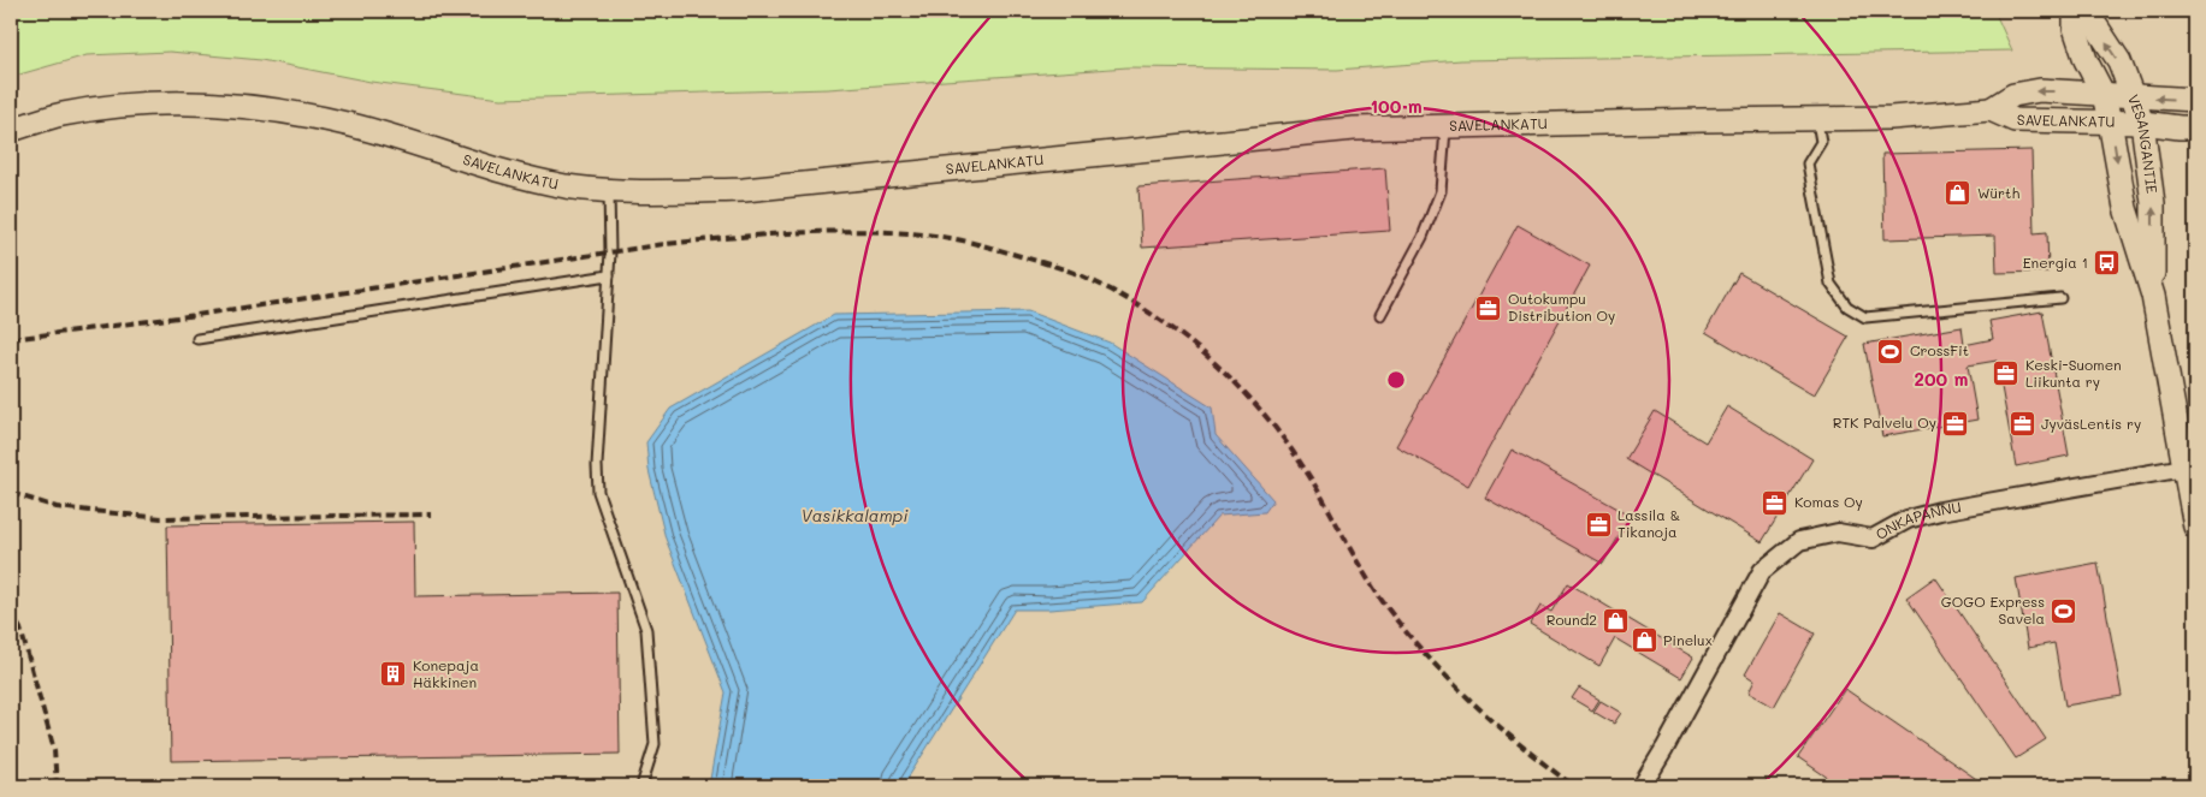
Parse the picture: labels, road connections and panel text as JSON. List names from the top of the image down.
{
  "streets": {
    "main road": ["SAVELANKATU", "VESANGANTIE"],
    "street": ["ONKAPANNU"]
  },
  "crossings": [
    ["SAVELANKATU", "VESANGANTIE"],
    ["VESANGANTIE", "ONKAPANNU"]
  ],
  "water": ["Vasikkalampi"],
  "places": {
    "shop": ["Würth", "Round2", "Pinelux"],
    "bus stop": ["Energia 1"],
    "office": [
      "Outokumpu Distribution Oy",
      "Keski-Suomen Liikunta ry",
      "RTK Palvelu Oy",
      "JyväsLentis ry",
      "Komas Oy",
      "Lassila & Tikanoja"
    ],
    "sports": ["CrossFit", "GOGO Express Savela"],
    "building": ["Konepaja Häkkinen"]
  },
  "rings": ["100 m", "200 m"]
}
